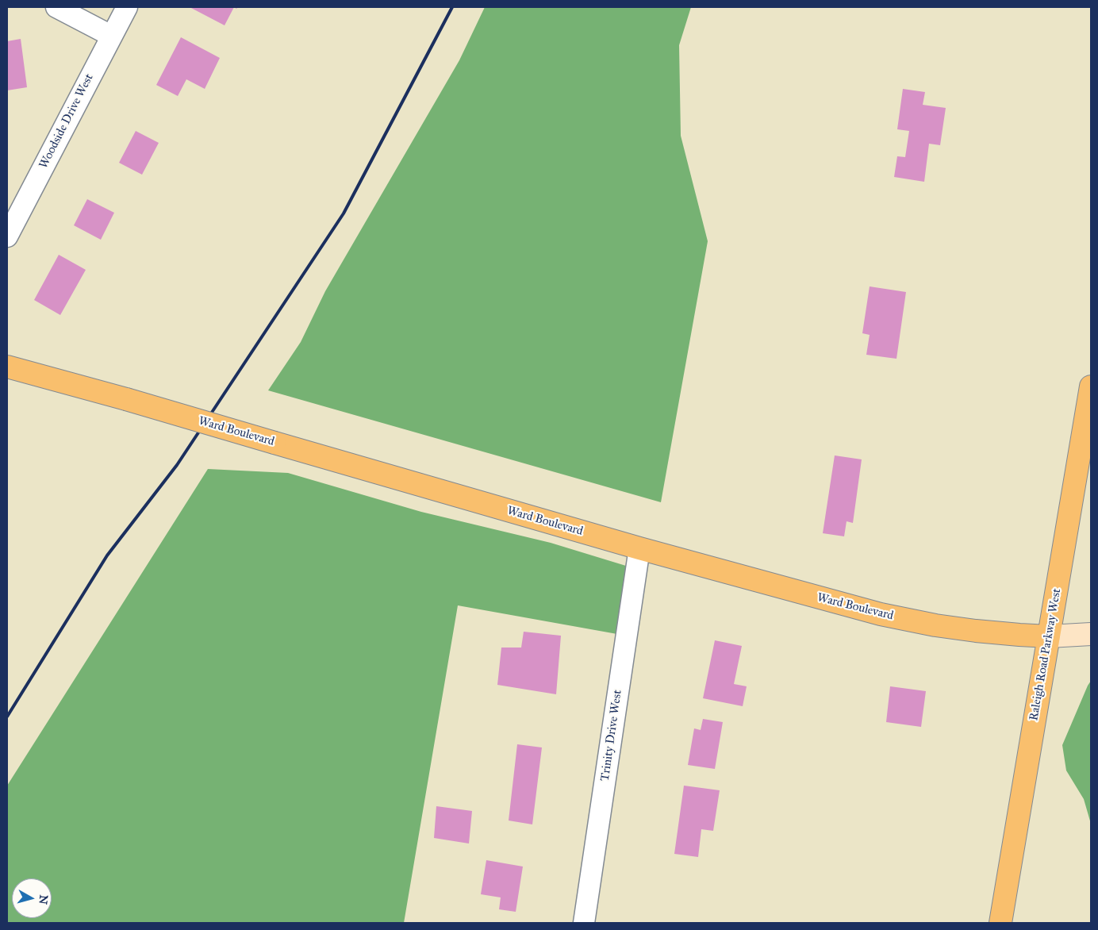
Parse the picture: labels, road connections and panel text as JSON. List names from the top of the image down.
{
  "streets": {
    "main road": ["Ward Boulevard", "Raleigh Road Parkway West"],
    "street": ["Woodside Drive West", "Trinity Drive West"]
  },
  "crossings": [
    ["Ward Boulevard", "Raleigh Road Parkway West"],
    ["Ward Boulevard", "Trinity Drive West"]
  ],
  "north": "right"
}
